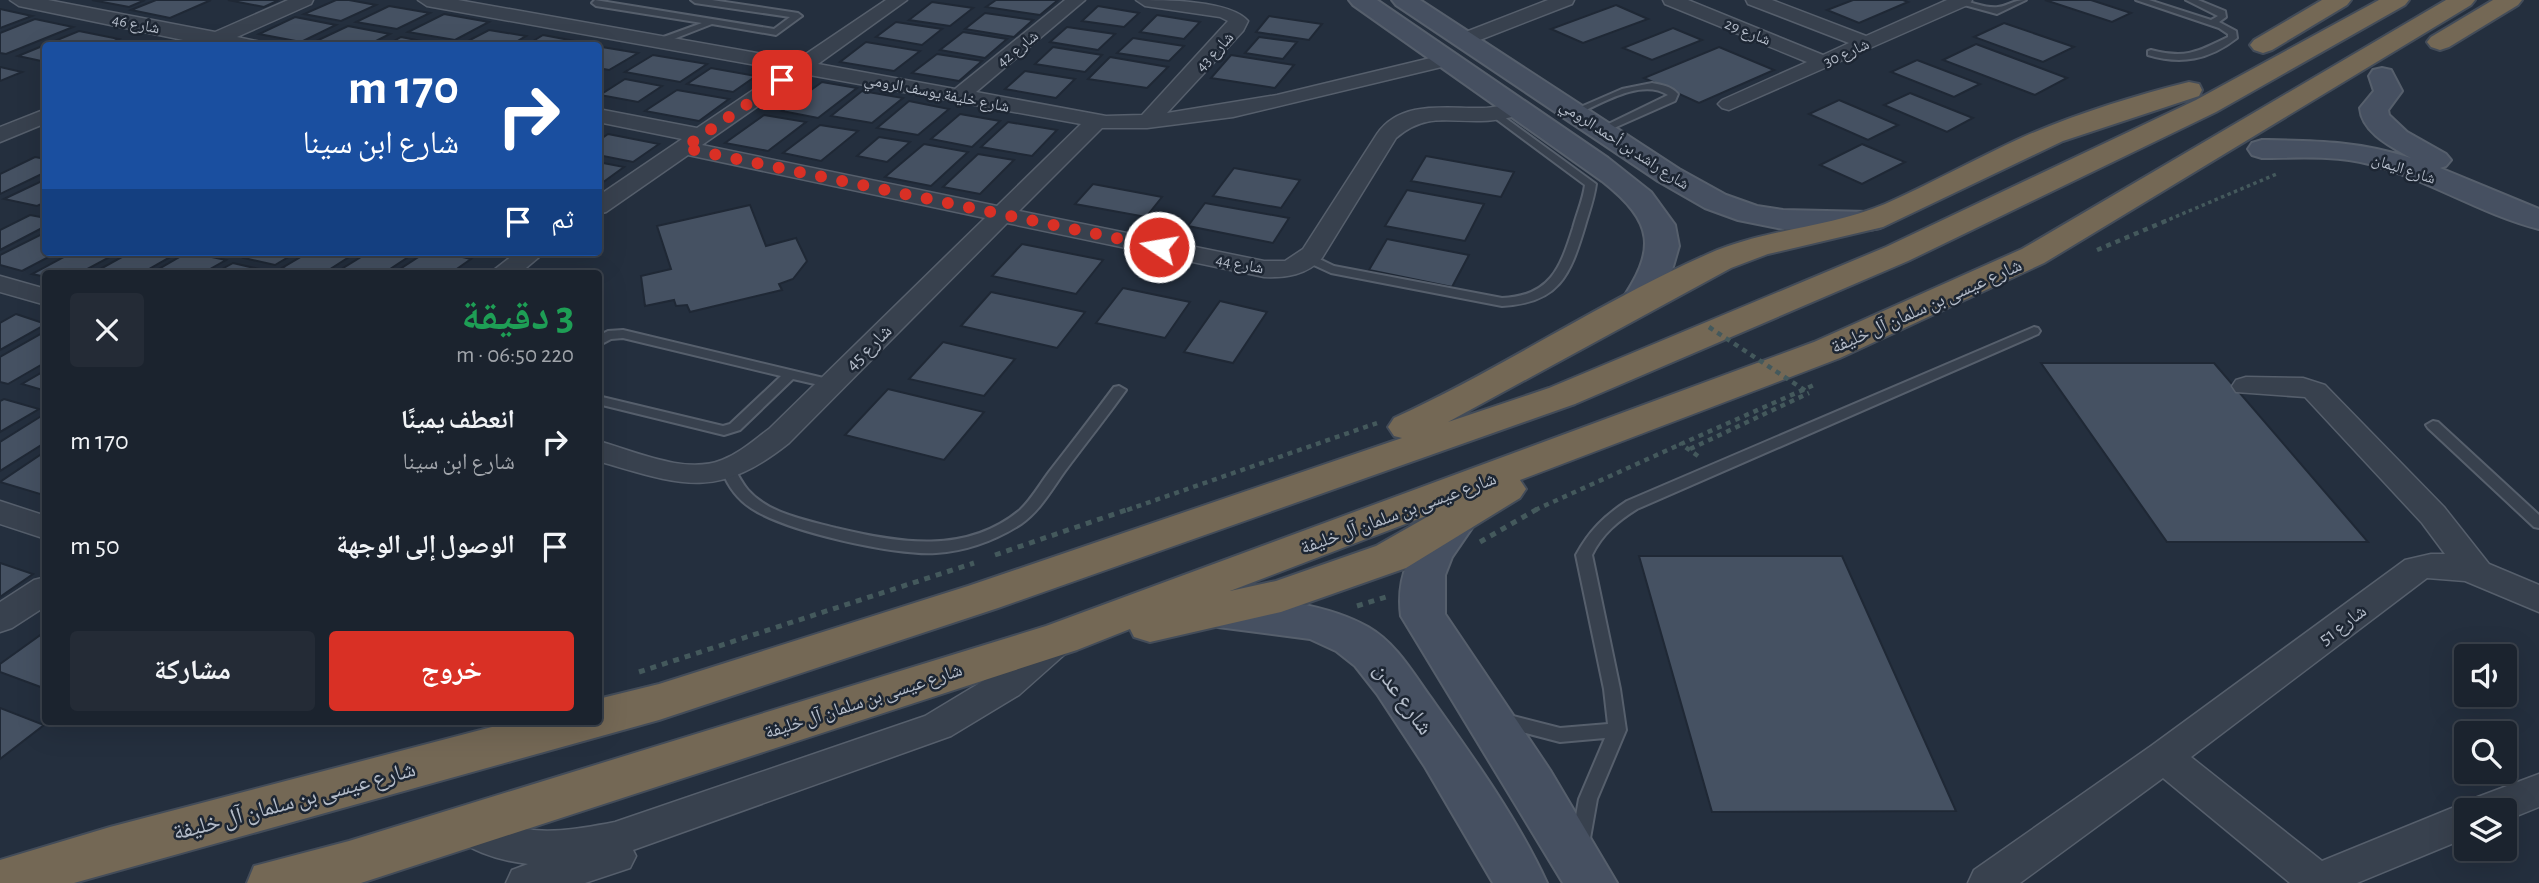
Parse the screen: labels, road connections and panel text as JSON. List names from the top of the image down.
{
  "streets": {
    "highway": ["شارع عيسى بن سلمان آل خليفة"],
    "street": [
      "شارع 46",
      "شارع 29",
      "شارع 42",
      "شارع 43",
      "شارع 30",
      "شارع خليفة يوسف الرومي",
      "شارع راشد بن أحمد الرومي",
      "شارع اليمان",
      "شارع 44",
      "شارع 45",
      "شارع 51",
      "شارع عدن"
    ]
  },
  "crossings": [
    ["شارع 29", "شارع 30"],
    ["شارع 42", "شارع خليفة يوسف الرومي"],
    ["شارع 43", "شارع خليفة يوسف الرومي"],
    ["شارع خليفة يوسف الرومي", "شارع راشد بن أحمد الرومي"],
    ["شارع خليفة يوسف الرومي", "شارع 45"],
    ["شارع 44", "شارع 45"]
  ],
  "page": {
    "turn": ["170 m", "شارع ابن سينا"],
    "then": "ثم",
    "heading": ["3 دقيقة", "220 m · 06:50"],
    "list": [
      {
        "name": "انعطف يمينًا",
        "note": "شارع ابن سينا",
        "value": "170 m"
      },
      {
        "name": "الوصول إلى الوجهة",
        "value": "50 m"
      }
    ],
    "buttons": ["خروج", "مشاركة"]
  }
}
